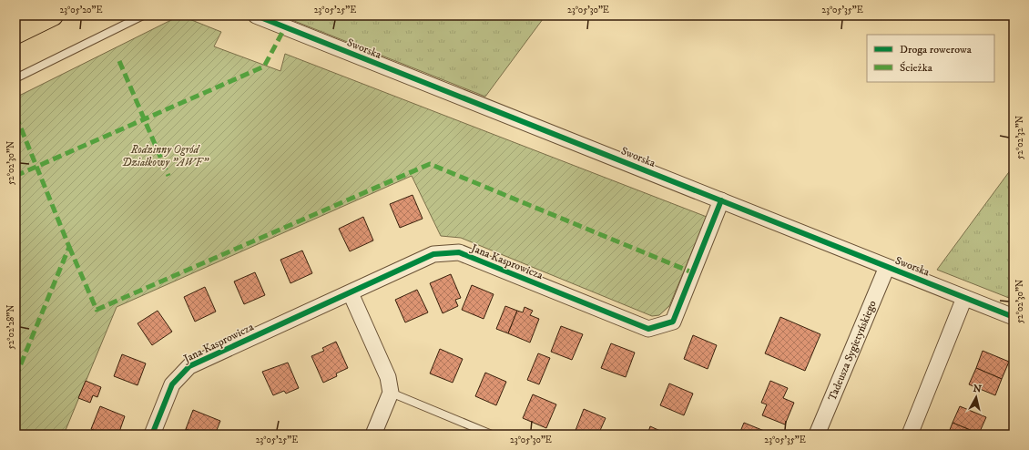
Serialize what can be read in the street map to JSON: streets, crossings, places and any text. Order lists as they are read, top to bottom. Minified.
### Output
{"streets":{"street":["Sworska","Jana Kasprowicza","Tadeusza Sygietyńskiego"]},"crossings":[["Sworska","Jana Kasprowicza"],["Sworska","Tadeusza Sygietyńskiego"]],"parks":["Rodzinny Ogród Działkowy \"AWF\""],"legend":["Droga rowerowa","Ścieżka"],"north":"top","coordinates":["23°05'20\"E","23°05'25\"E","23°05'30\"E","23°05'35\"E","52°02'32\"N","52°02'30\"N","52°02'28\"N"]}
